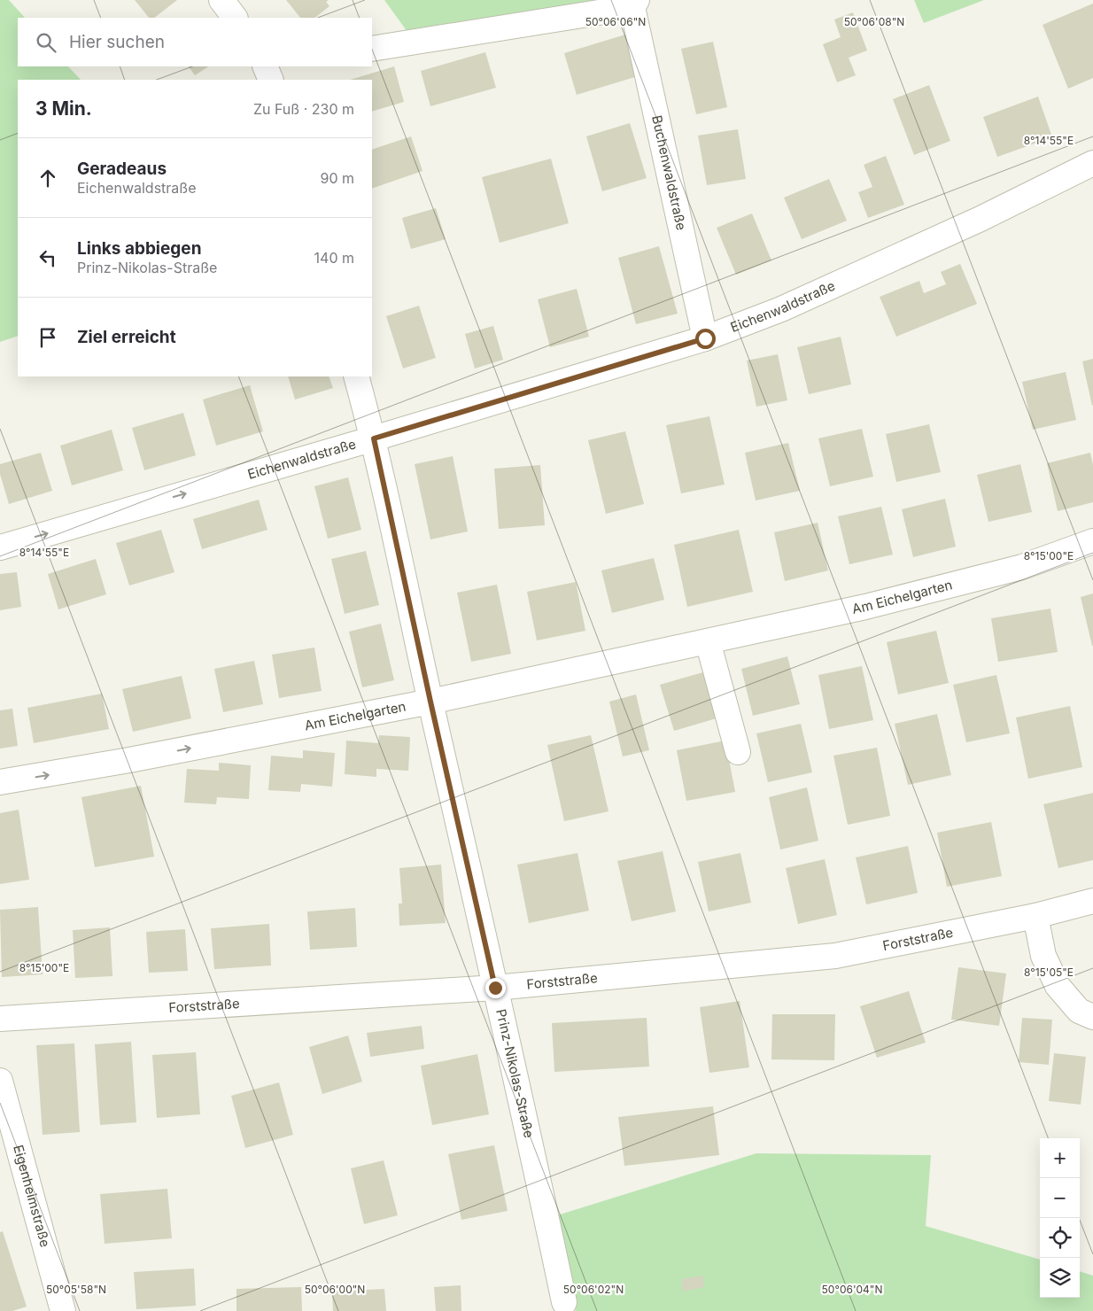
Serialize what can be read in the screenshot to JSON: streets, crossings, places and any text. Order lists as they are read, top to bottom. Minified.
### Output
{"streets":{"street":["Buchenwaldstraße","Eichenwaldstraße","Am Eichelgarten","Forststraße","Prinz-Nikolas-Straße","Eigenheimstraße"]},"crossings":[["Buchenwaldstraße","Eichenwaldstraße"],["Eichenwaldstraße","Prinz-Nikolas-Straße"],["Am Eichelgarten","Prinz-Nikolas-Straße"],["Forststraße","Prinz-Nikolas-Straße"]],"one_way":["Am Eichelgarten"],"page":{"search":"Hier suchen","heading":["3 Min.","Zu Fuß · 230 m"],"list":[["Geradeaus","Eichenwaldstraße","90 m"],["Links abbiegen","Prinz-Nikolas-Straße","140 m"],"Ziel erreicht"],"map_buttons":["+","−"]},"coordinates":["50°06'06\"N","50°06'08\"N","8°14'55\"E","8°15'00\"E","8°15'05\"E","50°05'58\"N","50°06'00\"N","50°06'02\"N","50°06'04\"N"]}
